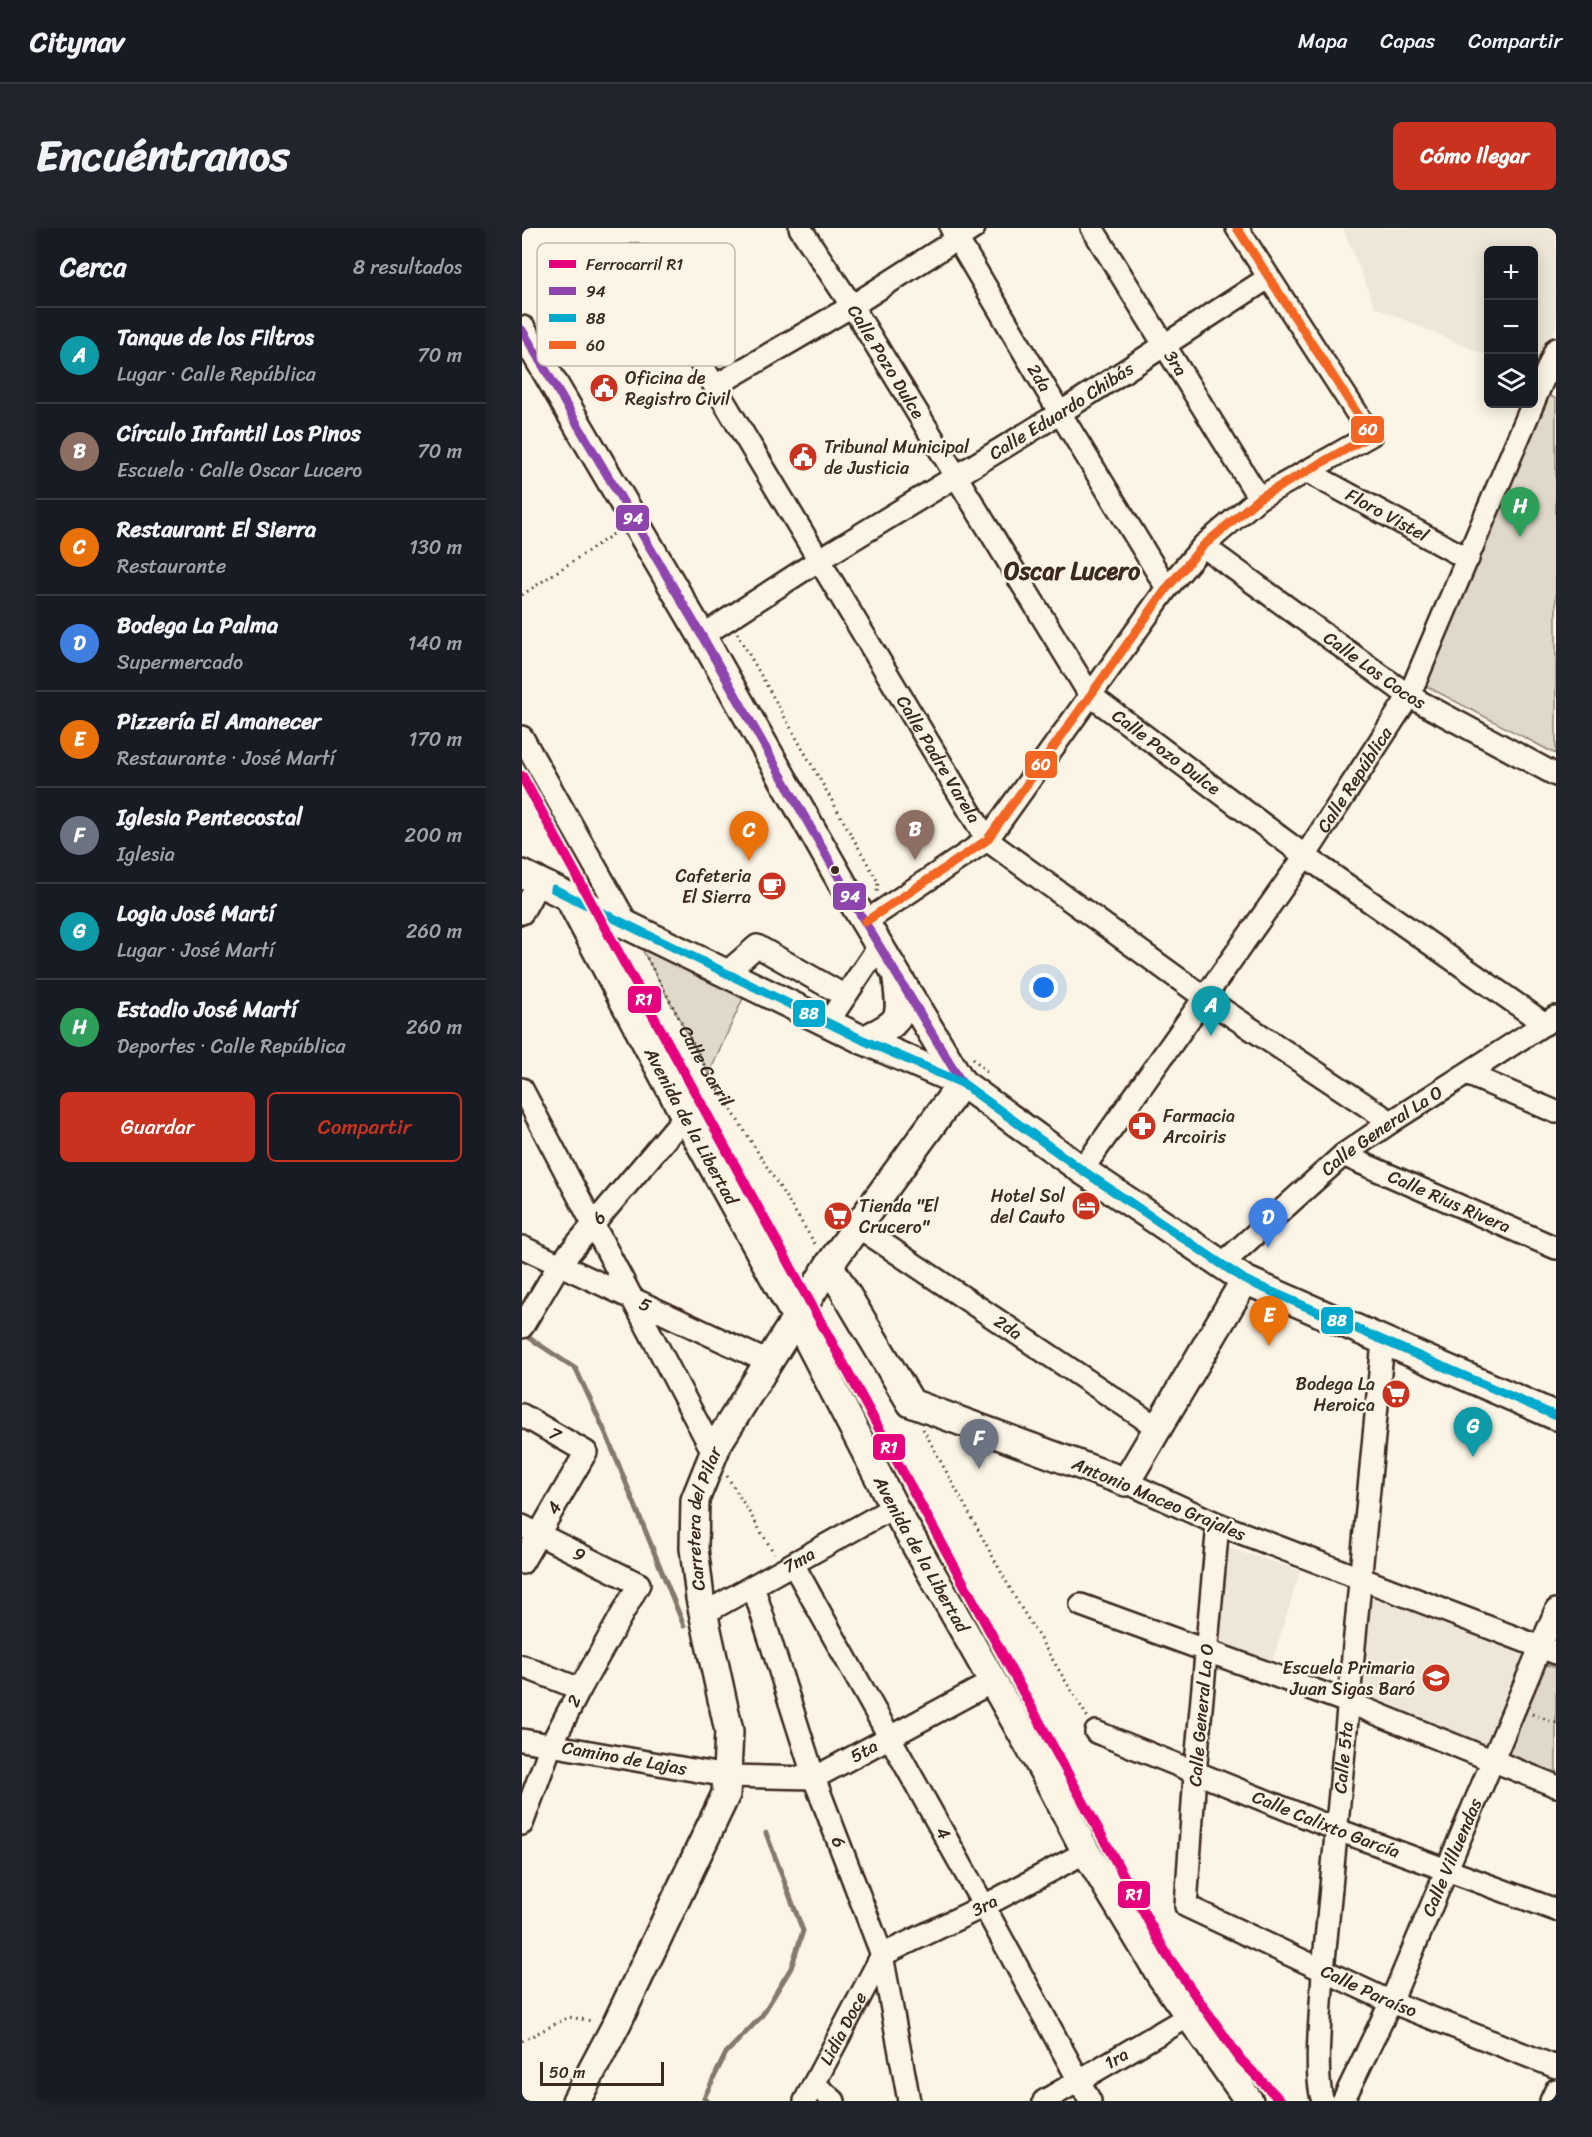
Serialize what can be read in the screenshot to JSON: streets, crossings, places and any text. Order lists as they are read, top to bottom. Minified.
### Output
{"streets":{"main road":["Avenida de la Libertad","Antonio Maceo Grajales","Carretera del Pilar"],"street":["Calle Pozo Dulce","3ra","2da","Calle Eduardo Chibás","Floro Vistel","Calle Los Cocos","Calle Padre Varela","Calle República","Calle General La O","Calle Rius Rivera","6","5","7","4","9","7ma","2","5ta","Camino de Lajas","Calle 5ta","Calle Calixto García","Calle Villuendas","Calle Paraíso","Lidia Doce","1ra"],"path":["Calle Carril"]},"crossings":[["Calle Pozo Dulce","Calle Eduardo Chibás"],["Calle Pozo Dulce","Calle República"],["Calle Pozo Dulce","Calle General La O"],["3ra","Calle Eduardo Chibás"],["3ra","Avenida de la Libertad"],["3ra","6"],["3ra","4"],["3ra","Lidia Doce"],["2da","Calle Eduardo Chibás"],["2da","Carretera del Pilar"],["Calle Eduardo Chibás","Calle Padre Varela"],["Floro Vistel","Calle República"],["Calle Los Cocos","Calle República"],["Calle Padre Varela","Calle República"],["Calle Padre Varela","Calle General La O"],["Calle Carril","Carretera del Pilar"],["Avenida de la Libertad","6"],["Avenida de la Libertad","Carretera del Pilar"],["Avenida de la Libertad","7ma"],["Avenida de la Libertad","5ta"],["Avenida de la Libertad","1ra"],["Calle General La O","Calle Rius Rivera"],["Calle General La O","Antonio Maceo Grajales"],["Calle General La O","Calle Calixto García"],["Calle General La O","Calle Paraíso"],["6","5"],["6","7ma"],["6","5ta"],["6","Lidia Doce"],["5","Carretera del Pilar"],["7","4"],["Antonio Maceo Grajales","Calle 5ta"],["Antonio Maceo Grajales","Calle Villuendas"],["4","9"],["4","7ma"],["4","5ta"],["4","1ra"],["Carretera del Pilar","7ma"],["Carretera del Pilar","5ta"],["Carretera del Pilar","Camino de Lajas"],["9","2"],["2","Camino de Lajas"],["5ta","Camino de Lajas"],["Calle 5ta","Calle Calixto García"],["Calle 5ta","Calle Paraíso"],["Calle Calixto García","Calle Villuendas"],["Calle Villuendas","Calle Paraíso"]],"districts":["Oscar Lucero"],"places":{"public building":["Oficina de Registro Civil","Tribunal Municipal de Justicia"],"cafe":["Cafeteria El Sierra"],"pharmacy":["Farmacia Arcoiris"],"hotel":["Hotel Sol del Cauto"],"supermarket":["Tienda \"El Crucero\"","Bodega La Heroica"],"school or university":["Escuela Primaria Juan Sigas Baró"]},"lines":["transit line 60","transit line 94","rail line R1","transit line 88"],"legend":["Ferrocarril R1","94","88","60"],"scale_bar":"50 m","page":{"header":"Citynav","nav":["Mapa","Capas","Compartir"],"title":"Encuéntranos","buttons":["Cómo llegar",["Guardar","Compartir"]],"heading":["Cerca","8 resultados"],"map_buttons":["+","−"],"list":[{"mark":"A","name":"Tanque de los Filtros","note":"Lugar · Calle República","value":"70 m"},{"mark":"B","name":"Círculo Infantil Los Pinos","note":"Escuela · Calle Oscar Lucero","value":"70 m"},{"mark":"C","name":"Restaurant El Sierra","note":"Restaurante","value":"130 m"},{"mark":"D","name":"Bodega La Palma","note":"Supermercado","value":"140 m"},{"mark":"E","name":"Pizzería El Amanecer","note":"Restaurante · José Martí","value":"170 m"},{"mark":"F","name":"Iglesia Pentecostal","note":"Iglesia","value":"200 m"},{"mark":"G","name":"Logia José Martí","note":"Lugar · José Martí","value":"260 m"},{"mark":"H","name":"Estadio José Martí","note":"Deportes · Calle República","value":"260 m"}],"pins":["H","B","C","A","D","E","G","F"],"scale":"50 m"}}
